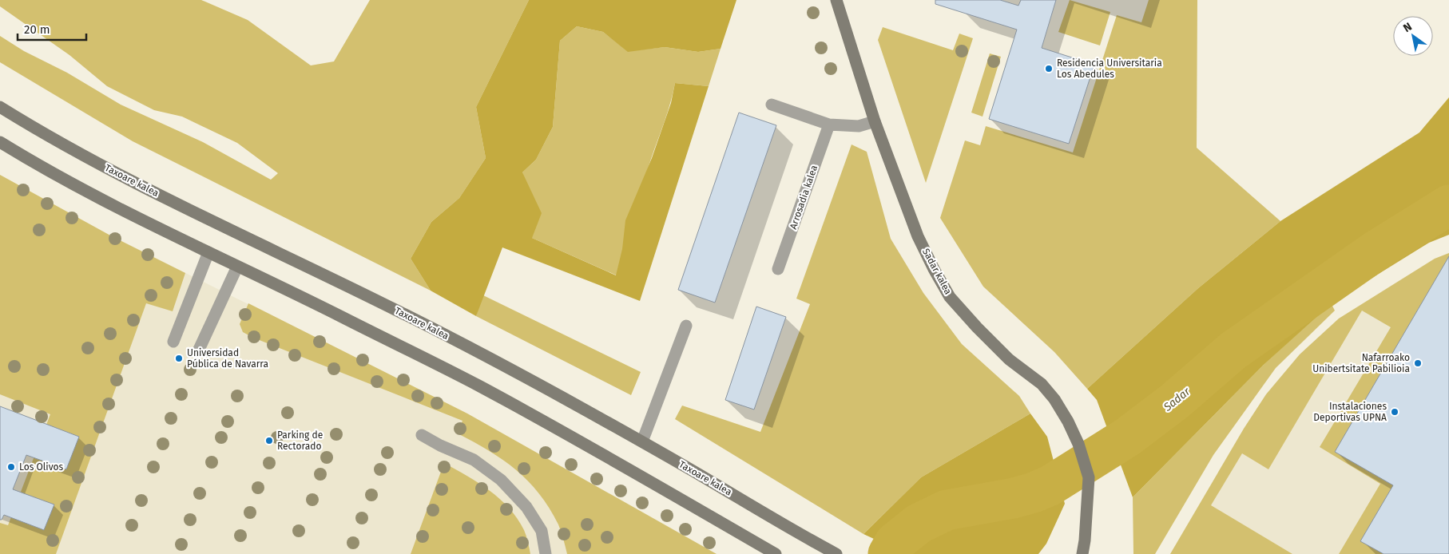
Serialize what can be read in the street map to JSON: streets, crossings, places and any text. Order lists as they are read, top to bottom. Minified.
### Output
{"streets":{"street":["Taxoare kalea","Arrosadia kalea","Sadar kalea"]},"water":["Sadar"],"places":["Residencia Universitaria Los Abedules","Universidad Pública de Navarra","Nafarroako Unibertsitate Pabilioia","Instalaciones Deportivas UPNA","Parking de Rectorado","Los Olivos"],"scale_bar":"20 m","north":"top left"}
